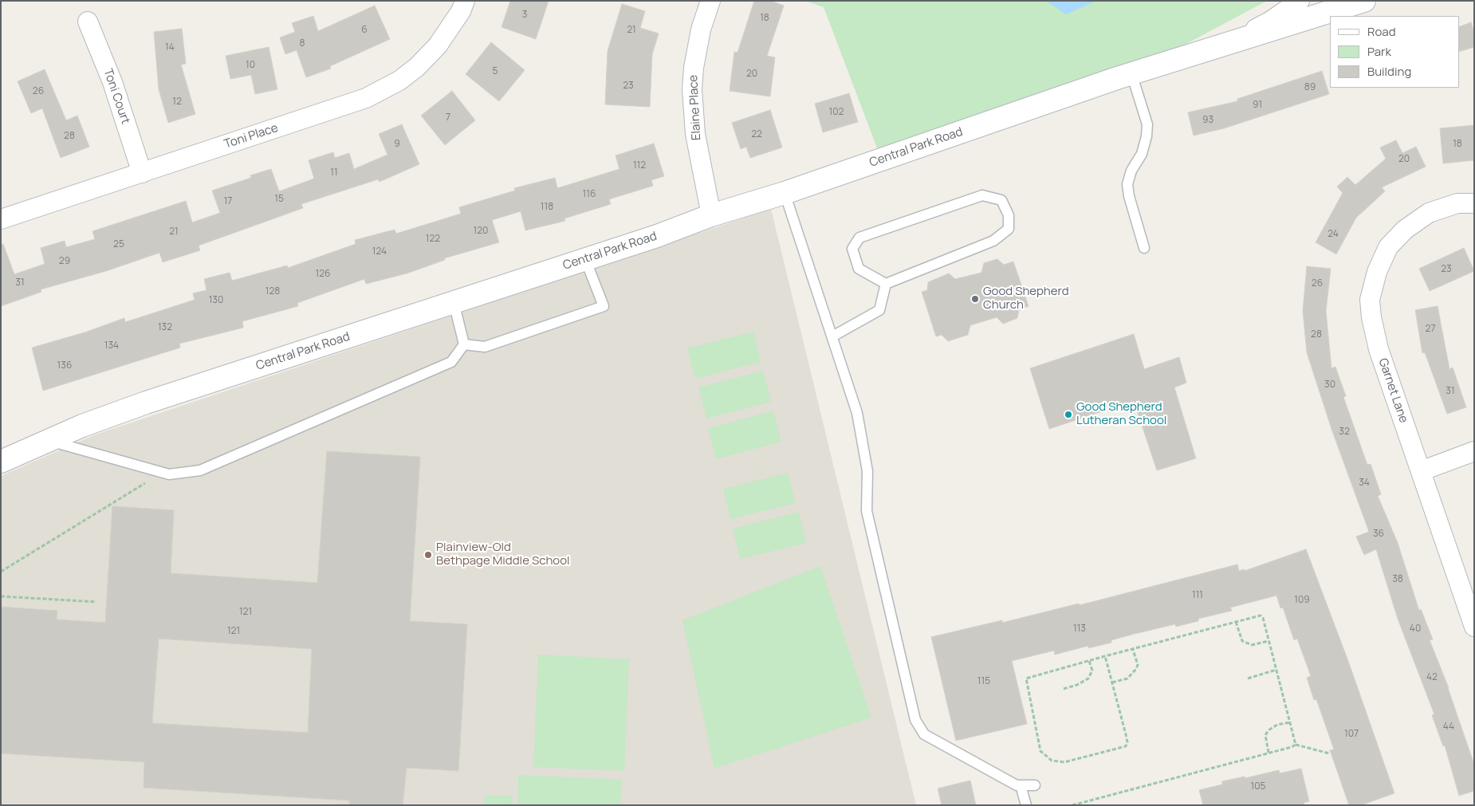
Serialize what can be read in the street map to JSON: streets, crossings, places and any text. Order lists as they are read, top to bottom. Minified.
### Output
{"streets":{"street":["Toni Court","Elaine Place","Toni Place","Central Park Road","Garnet Lane"]},"crossings":[["Toni Court","Toni Place"],["Elaine Place","Central Park Road"]],"places":["Good Shepherd Church","Good Shepherd Lutheran School","Plainview-Old Bethpage Middle School"],"house_numbers":["3","18","6","21","8","14","10","5","20","23","89","26","12","91","102","7","93","22","28","9","18","20","112","11","116","15","17","118","120","21","24","122","25","124","29","23","126","31","26","128","130","132","27","28","134","136","30","31","32","34","36","38","111","109","121","113","40","121","42","115","44","107","105"],"legend":["Road","Park","Building"]}
